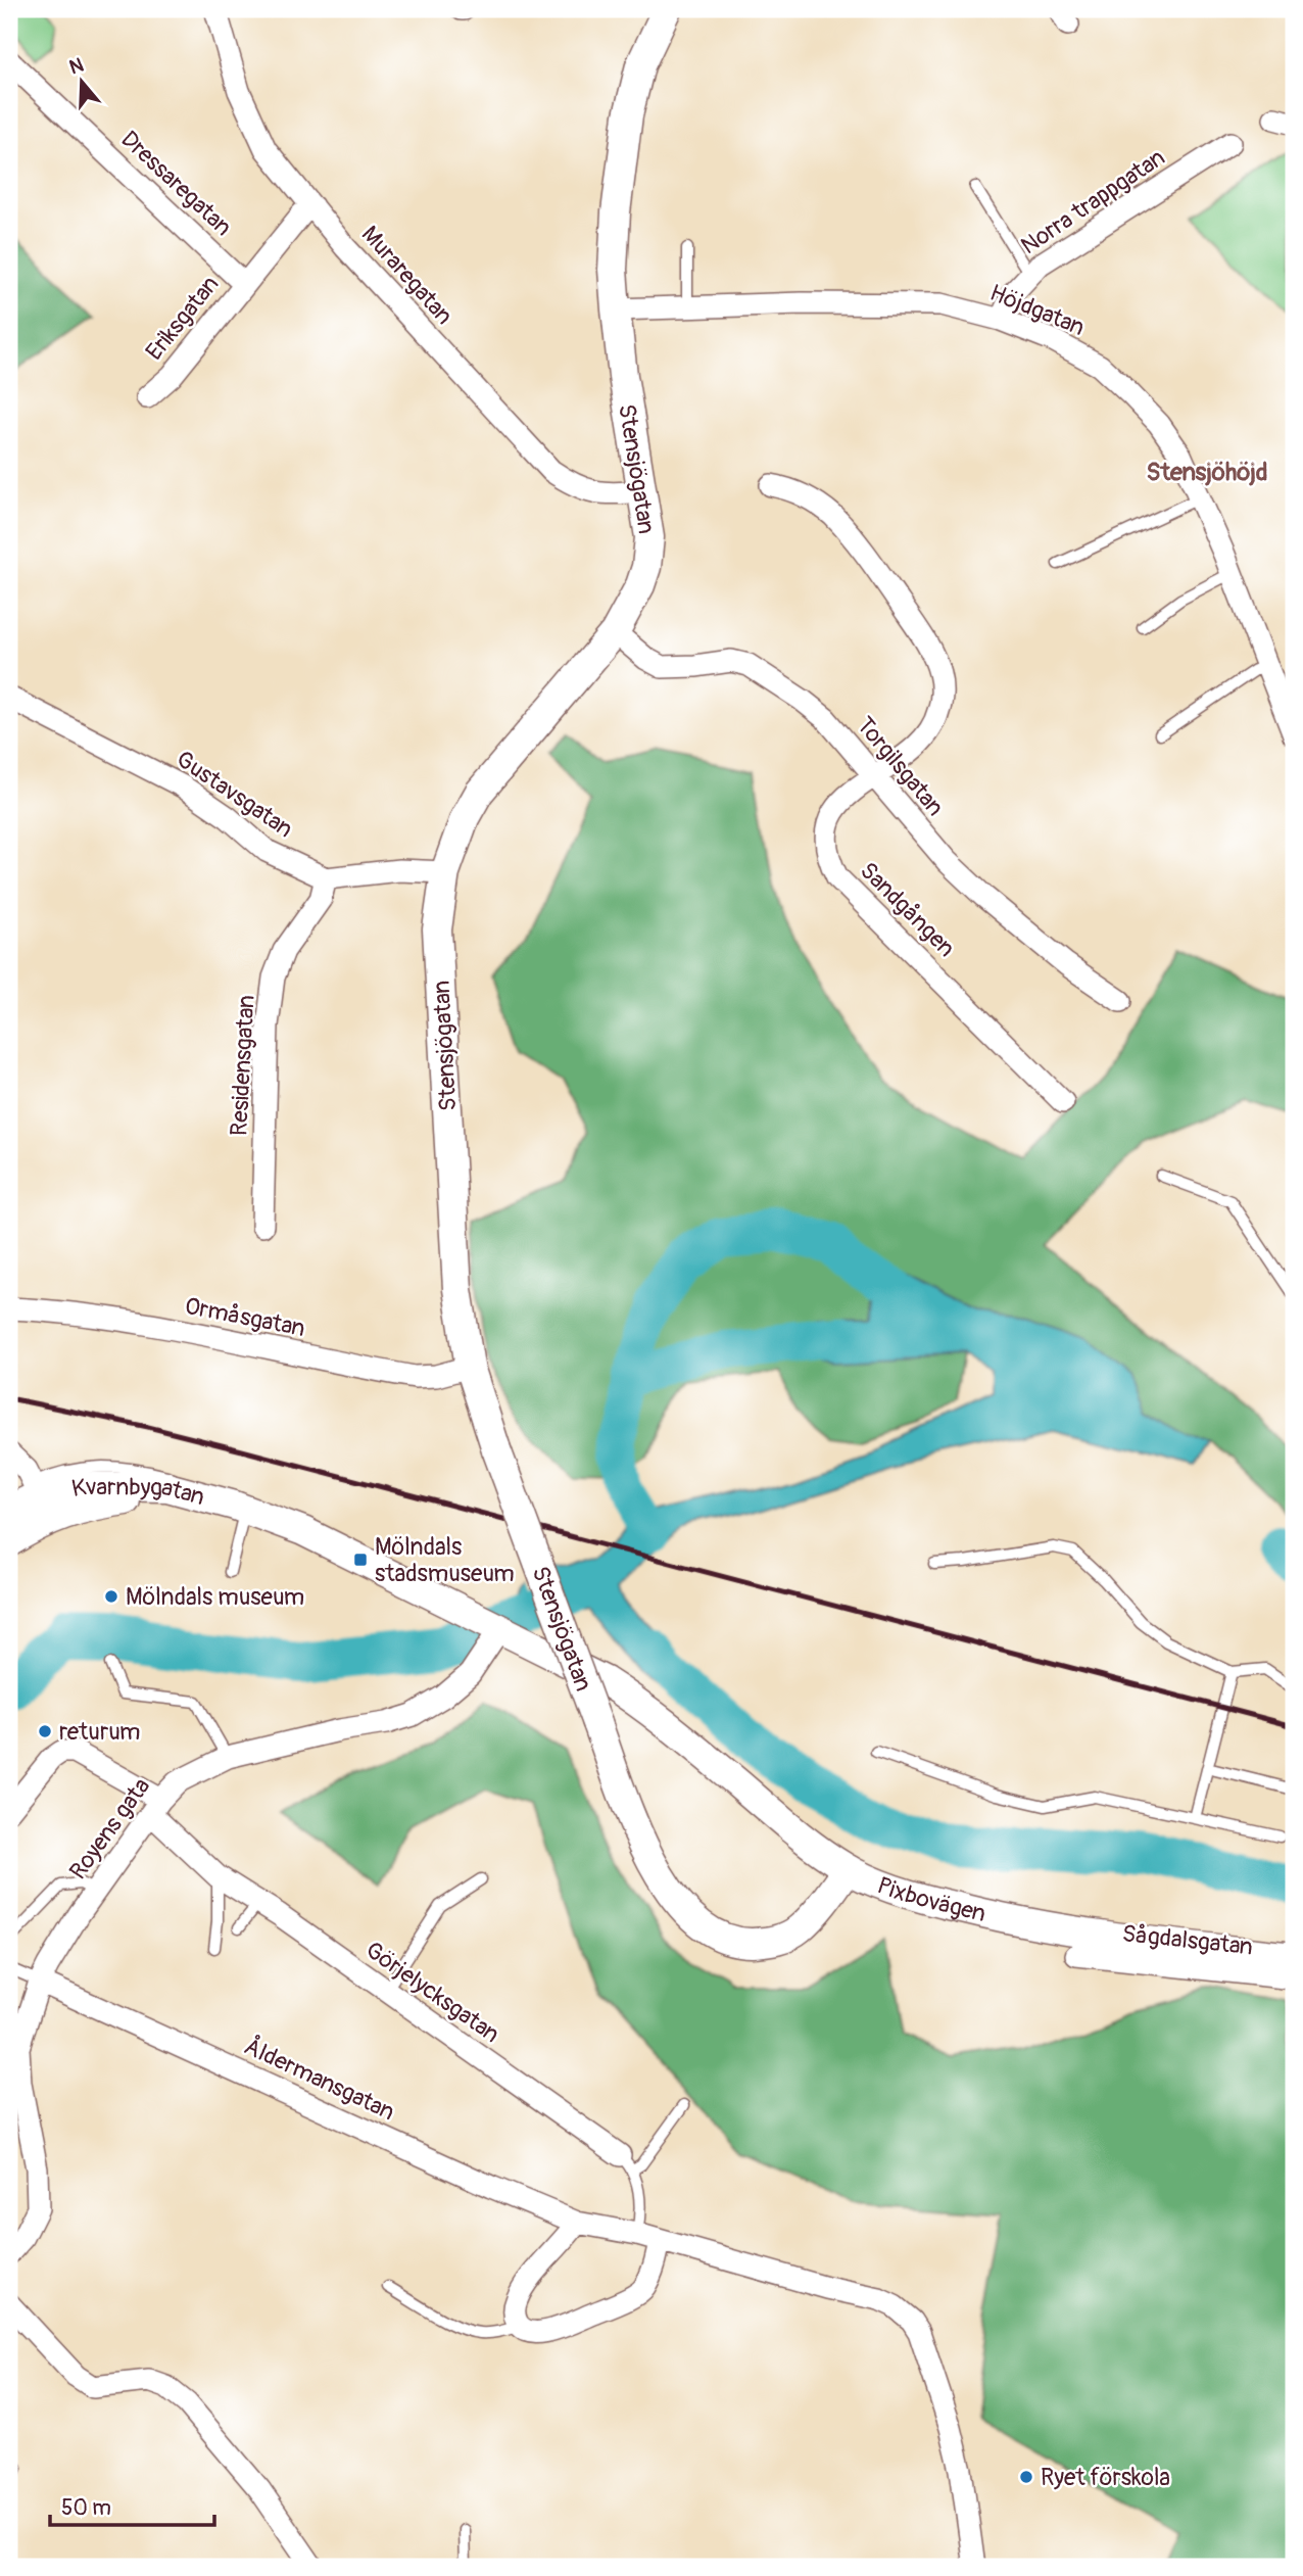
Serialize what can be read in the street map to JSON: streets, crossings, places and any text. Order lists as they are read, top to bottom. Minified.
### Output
{"streets":{"street":["Dressaregatan","Norra trappgatan","Muraregatan","Höjdgatan","Eriksgatan","Stensjögatan","Torgilsgatan","Gustavsgatan","Sandgången","Residensgatan","Ormåsgatan","Kvarnbygatan","Royens gata","Pixbovägen","Sågdalsgatan","Görjelycksgatan","Åldermansgatan"]},"crossings":[["Dressaregatan","Eriksgatan"],["Norra trappgatan","Höjdgatan"],["Muraregatan","Eriksgatan"],["Muraregatan","Stensjögatan"],["Höjdgatan","Stensjögatan"],["Stensjögatan","Torgilsgatan"],["Stensjögatan","Ormåsgatan"],["Stensjögatan","Pixbovägen"],["Torgilsgatan","Sandgången"],["Gustavsgatan","Residensgatan"],["Kvarnbygatan","Royens gata"],["Kvarnbygatan","Pixbovägen"],["Royens gata","Görjelycksgatan"],["Royens gata","Åldermansgatan"]],"districts":["Stensjöhöjd"],"places":{"transit":["Mölndals stadsmuseum"],"other":["Mölndals museum","returum","Ryet förskola"]},"scale_bar":"50 m","north":"top"}
